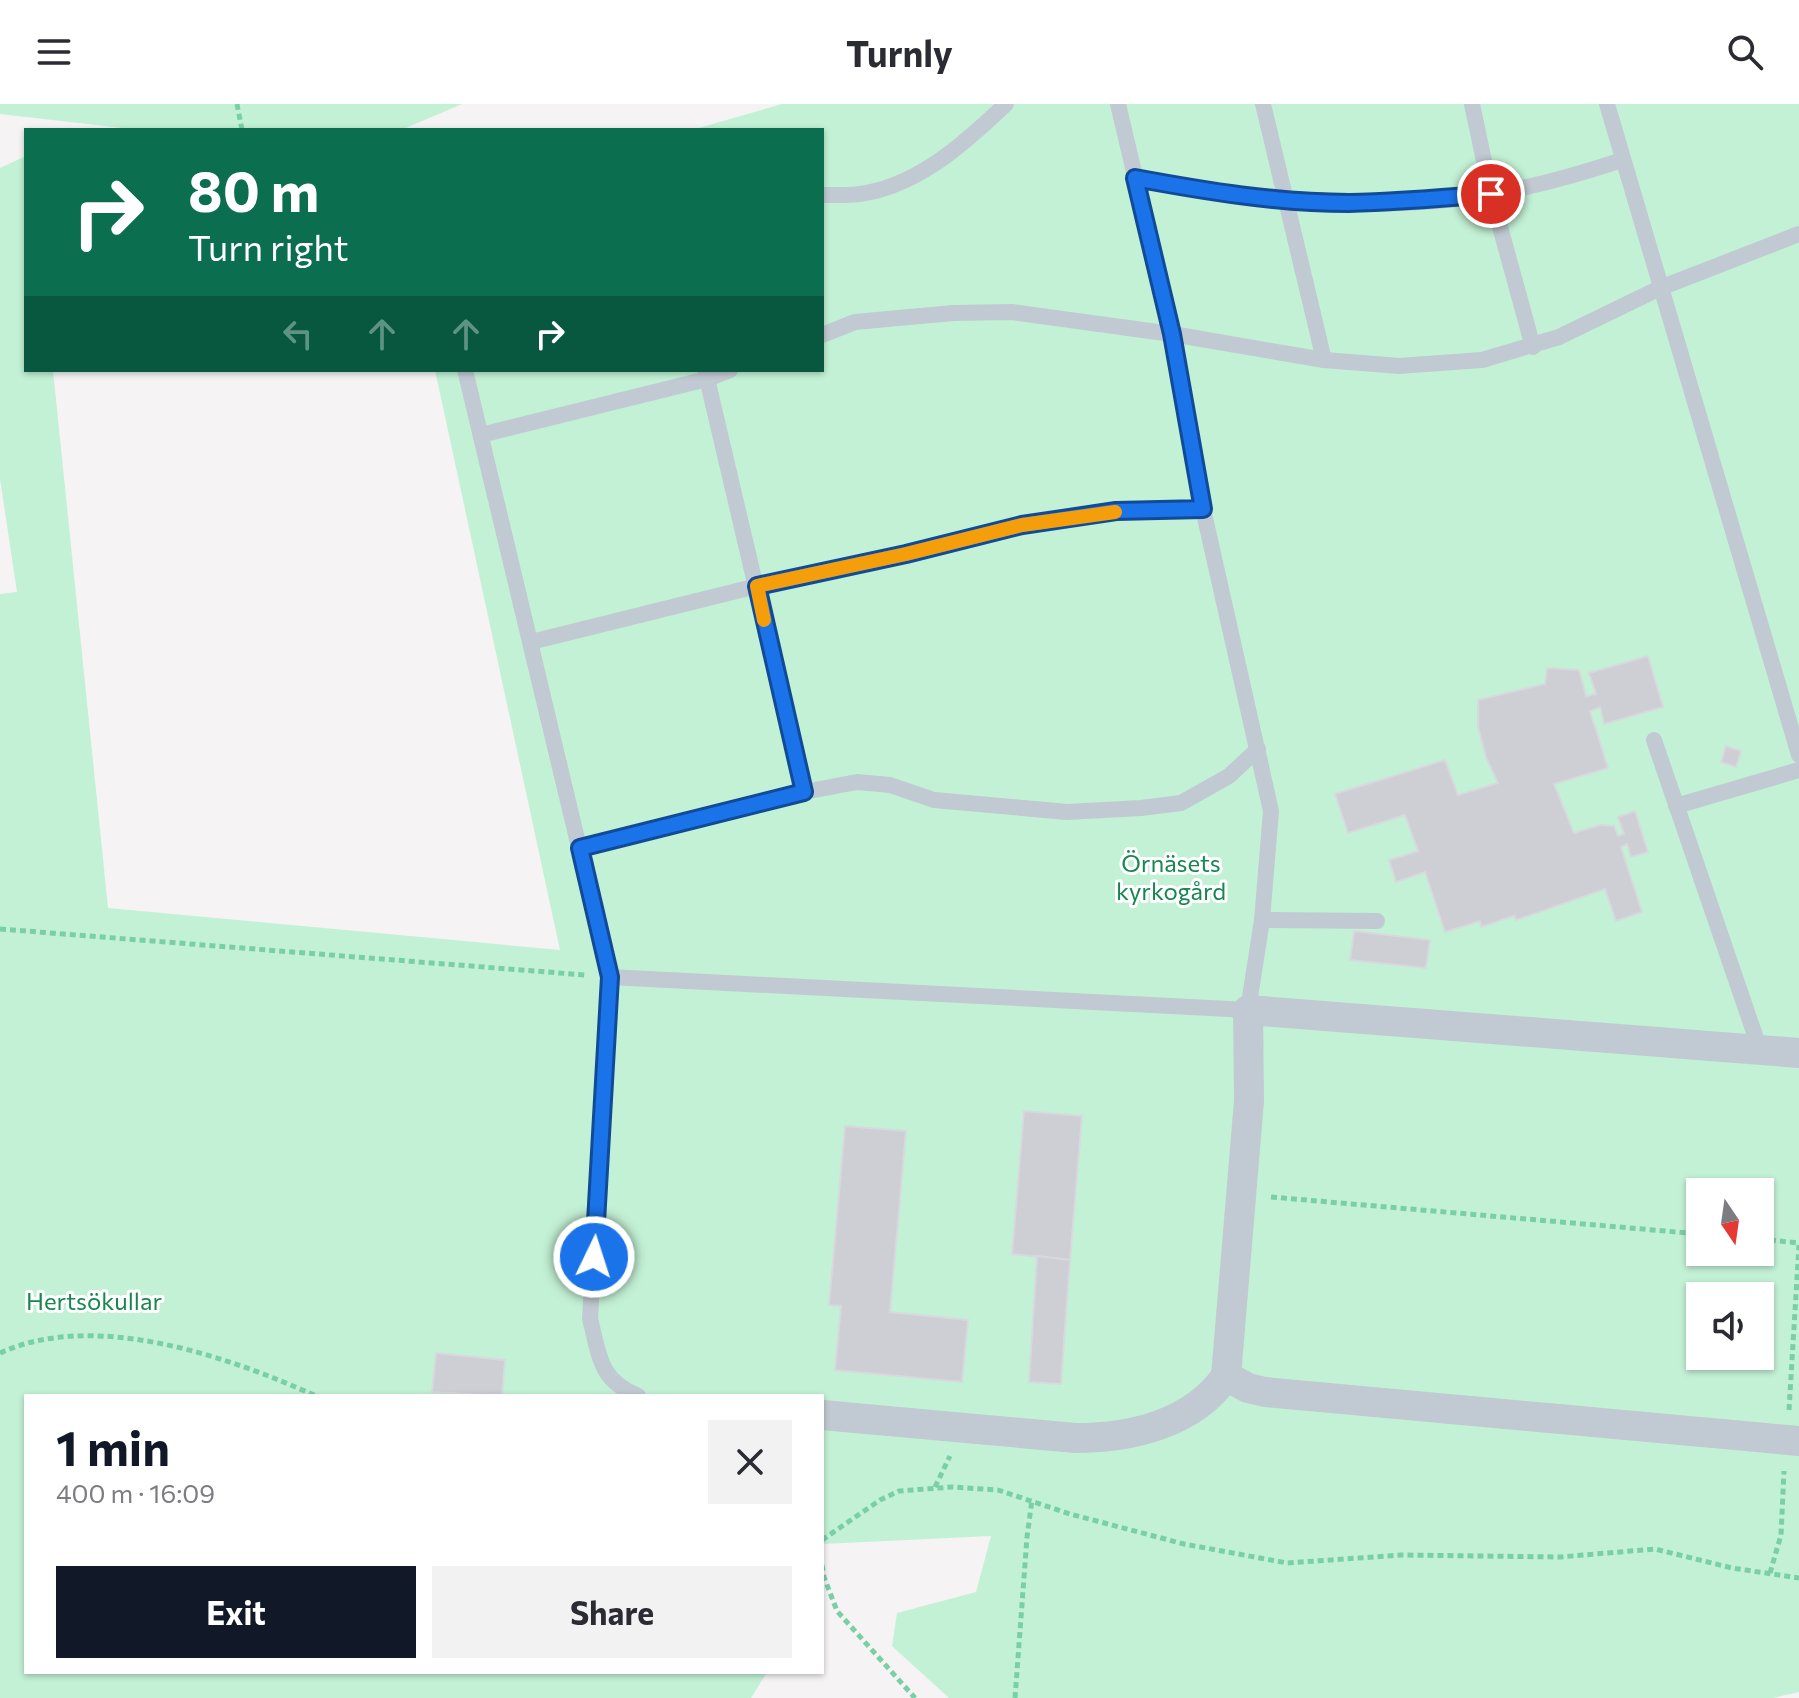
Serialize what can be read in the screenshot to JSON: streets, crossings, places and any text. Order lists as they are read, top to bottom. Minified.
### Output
{"parks":["Örnäsets kyrkogård","Hertsökullar"],"north":"bottom","page":{"header":"Turnly","turn":["80 m","Turn right"],"heading":["1 min","400 m · 16:09"],"buttons":["Exit","Share"]}}
